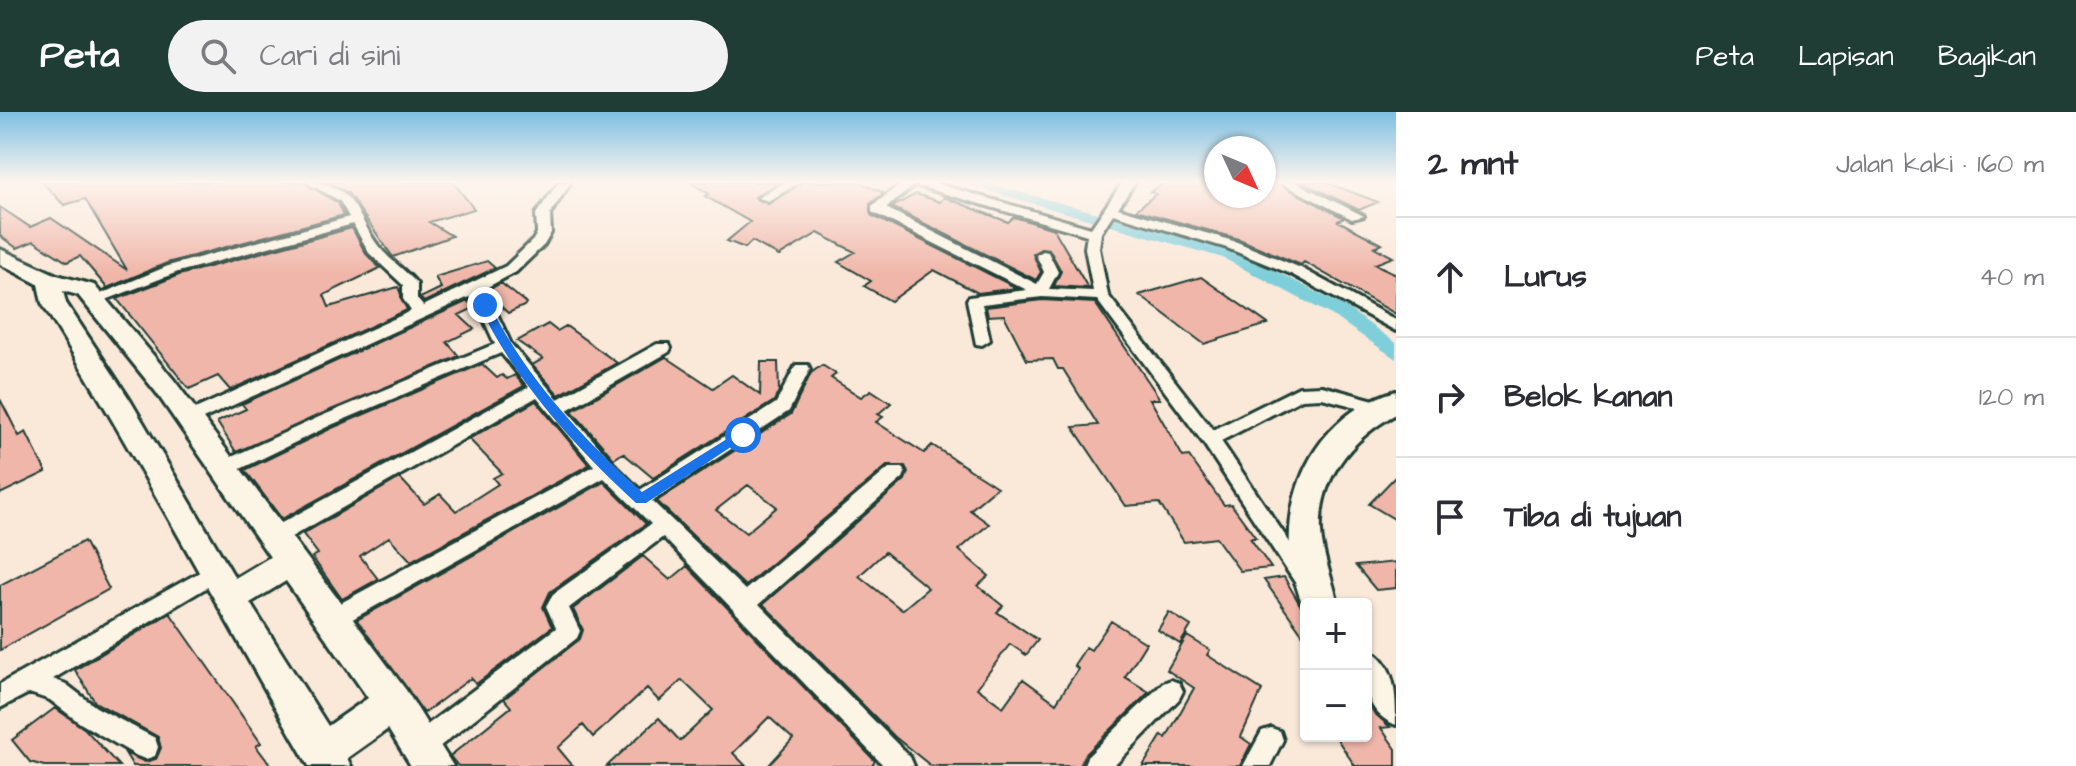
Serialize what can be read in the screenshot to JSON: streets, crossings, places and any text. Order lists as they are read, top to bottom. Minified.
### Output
{"north":"bottom right","page":{"header":"Peta","search":"Cari di sini","nav":["Peta","Lapisan","Bagikan"],"heading":["2 mnt","Jalan kaki · 160 m"],"list":[["Lurus","40 m"],["Belok kanan","120 m"],"Tiba di tujuan"],"map_buttons":["+","−"]}}
